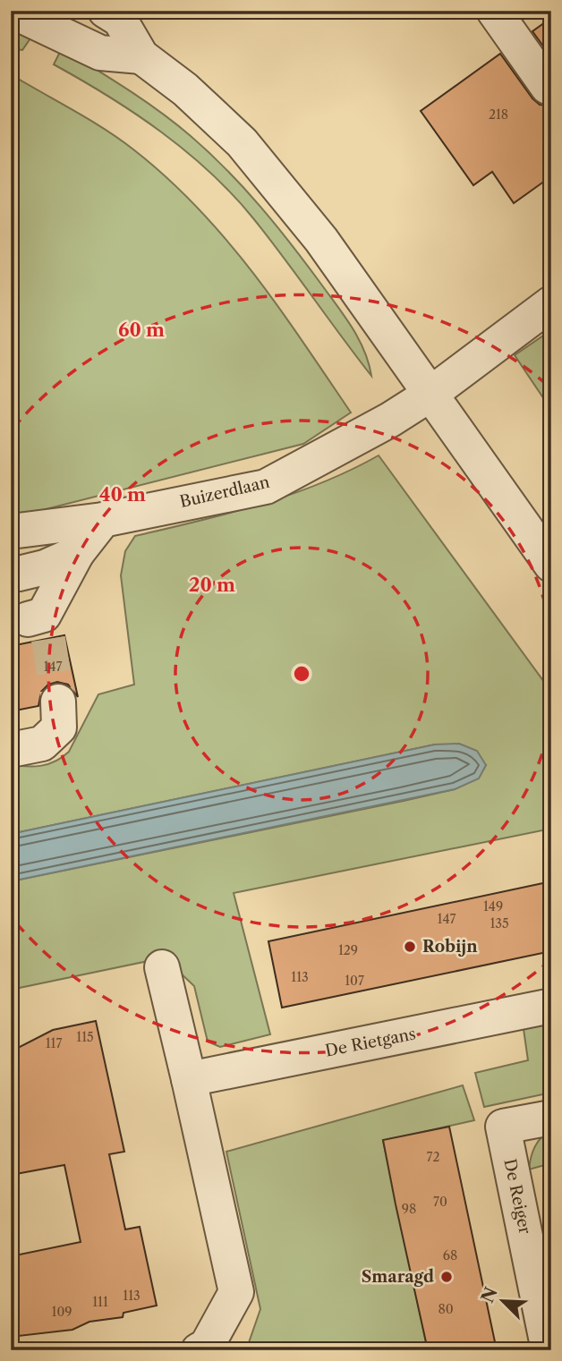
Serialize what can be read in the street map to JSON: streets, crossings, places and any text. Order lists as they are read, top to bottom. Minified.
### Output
{"streets":{"street":["Buizerdlaan","De Rietgans","De Reiger"]},"places":["Robijn","Smaragd"],"house_numbers":["218","147","149","147","135","129","113","107","115","117","72","70","98","68","113","111","80","109"],"north":"top left","rings":["60 m","40 m","20 m"]}
